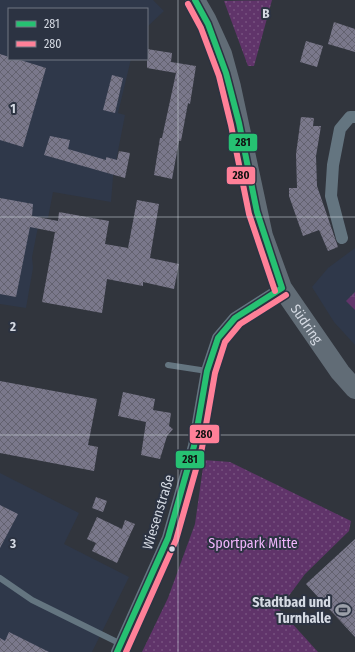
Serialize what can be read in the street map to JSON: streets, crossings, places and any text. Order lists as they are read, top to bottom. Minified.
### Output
{"streets":{"main road":["Südring"],"street":["Wiesenstraße"]},"crossings":[["Südring","Wiesenstraße"]],"parks":["Sportpark Mitte"],"places":{"sports":["Stadtbad und Turnhalle"]},"lines":["transit line 281","transit line 280"],"legend":["281","280"],"grid":{"columns":["B"],"rows":["1","2","3"]}}
